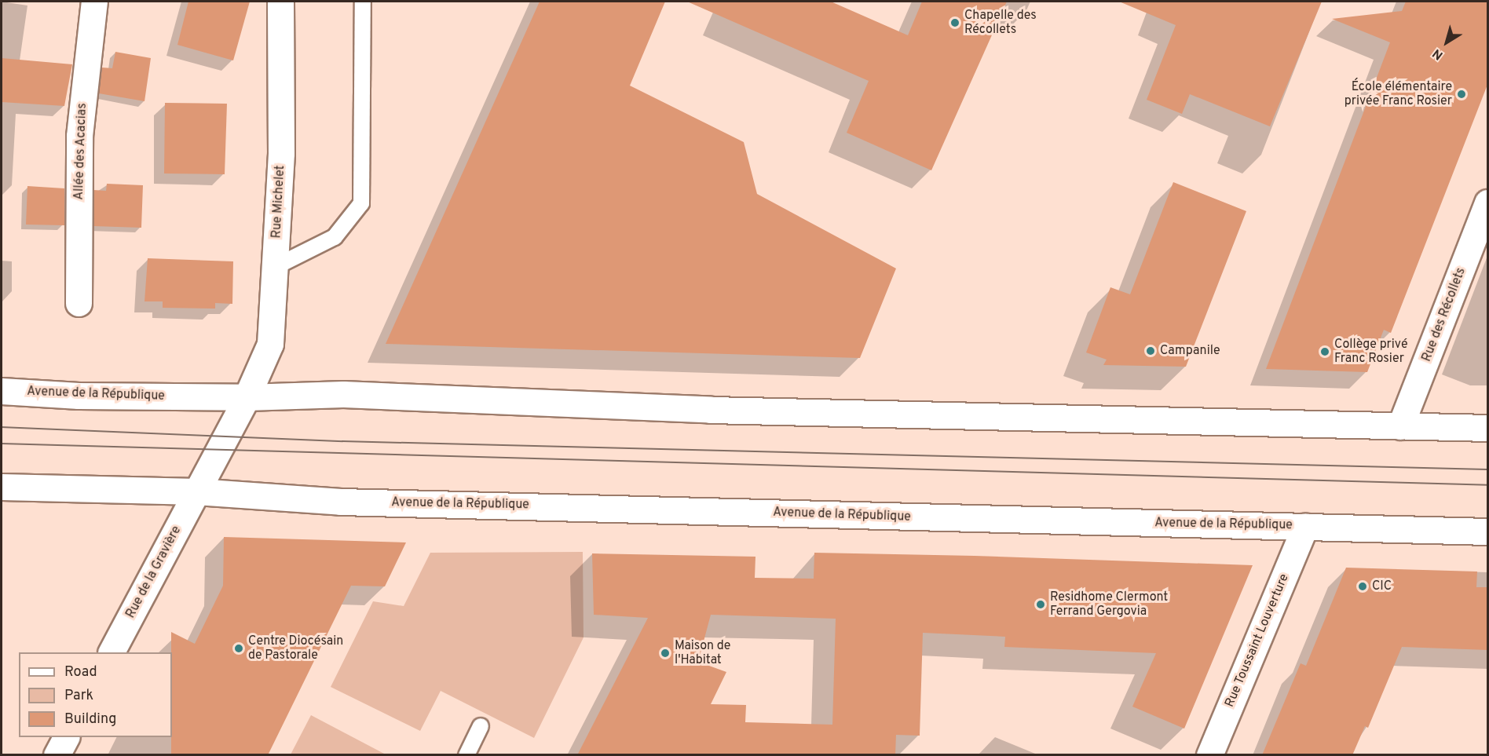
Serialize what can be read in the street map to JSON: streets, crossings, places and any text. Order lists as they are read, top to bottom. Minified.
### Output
{"streets":{"main road":["Allée des Acacias","Rue Michelet","Rue des Récollets","Avenue de la République","Rue de la Gravière","Rue Toussaint Louverture"]},"crossings":[["Rue Michelet","Avenue de la République"],["Rue des Récollets","Avenue de la République"],["Avenue de la République","Rue de la Gravière"],["Avenue de la République","Rue Toussaint Louverture"]],"places":["Chapelle des Récollets","École élémentaire privée Franc Rosier","Campanile","Collège privé Franc Rosier","CIC","Residhome Clermont Ferrand Gergovia","Centre Diocésain de Pastorale","Maison de l'Habitat"],"legend":["Road","Park","Building"],"north":"bottom left"}
